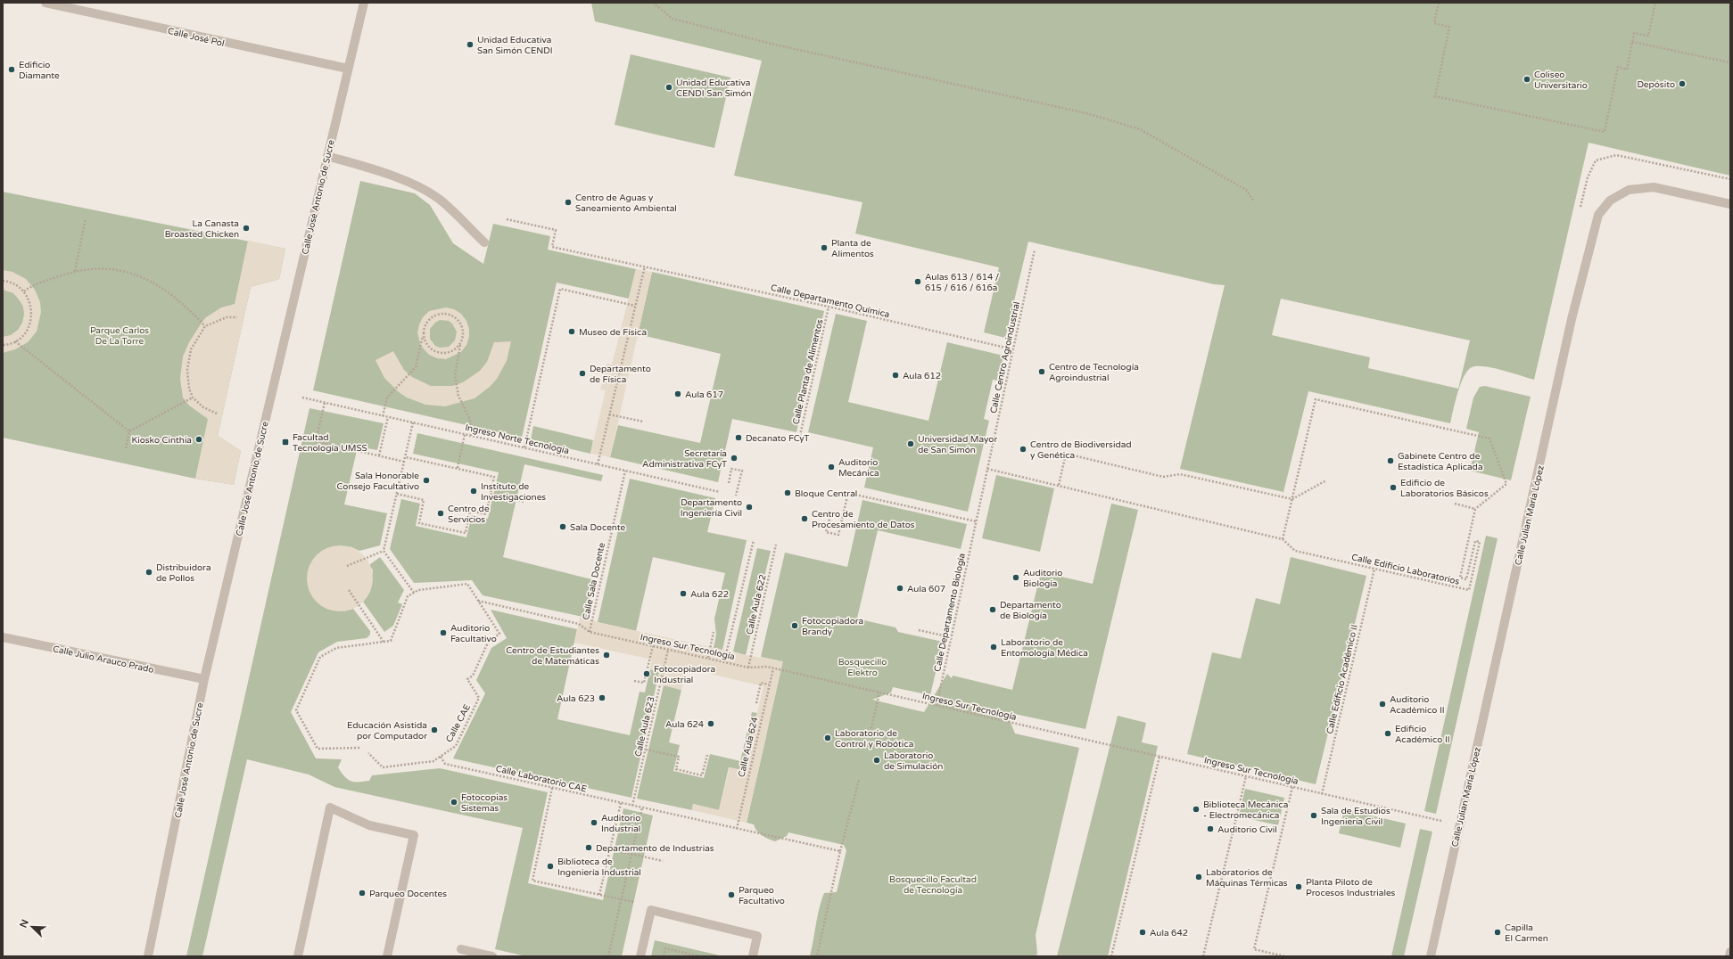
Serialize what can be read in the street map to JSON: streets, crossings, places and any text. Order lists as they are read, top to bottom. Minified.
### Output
{"streets":{"street":["Calle José Pol","Calle José Antonio de Sucre","Calle Julian María López","Calle Julio Arauco Prado"],"path":["Calle Departamento Química","Calle Centro Agroindustrial","Calle Planta de Alimentos","Ingreso Norte Tecnología","Calle Edificio Laboratorios","Calle Sala Docente","Calle Aula 622","Calle Departamento Biología","Ingreso Sur Tecnología","Calle Edificio Académico II","Calle CAE","Calle Aula 623","Calle Aula 624","Calle Laboratorio CAE"]},"crossings":[["Calle José Pol","Calle José Antonio de Sucre"],["Calle José Antonio de Sucre","Calle Julio Arauco Prado"],["Calle Departamento Química","Calle Centro Agroindustrial"],["Calle Departamento Química","Calle Planta de Alimentos"],["Calle Centro Agroindustrial","Calle Departamento Biología"],["Ingreso Norte Tecnología","Calle Sala Docente"],["Calle Julian María López","Ingreso Sur Tecnología"],["Calle Edificio Laboratorios","Calle Edificio Académico II"],["Calle Sala Docente","Ingreso Sur Tecnología"],["Calle Aula 622","Ingreso Sur Tecnología"],["Calle Departamento Biología","Ingreso Sur Tecnología"],["Ingreso Sur Tecnología","Calle Edificio Académico II"],["Ingreso Sur Tecnología","Calle CAE"],["Ingreso Sur Tecnología","Calle Aula 623"],["Ingreso Sur Tecnología","Calle Aula 624"],["Calle CAE","Calle Laboratorio CAE"],["Calle Aula 623","Calle Laboratorio CAE"],["Calle Aula 624","Calle Laboratorio CAE"]],"parks":["Parque Carlos De La Torre","Bosquecillo Elektro","Bosquecillo Facultad de Tecnología"],"places":{"other":["Unidad Educativa San Simón CENDI","Edificio Diamante","Coliseo Universitario","Depósito","Unidad Educativa CENDI San Simón","Centro de Aguas y Saneamiento Ambiental","La Canasta Broasted Chicken","Planta de Alimentos","Aulas 613 / 614 / 615 / 616 / 616a","Museo de Física","Centro de Tecnología Agroindustrial","Departamento de Física","Aula 612","Aula 617","Decanato FCyT","Kiosko Cinthia","Universidad Mayor de San Simón","Centro de Biodiversidad y Genética","Secretaría Administrativa FCyT","Gabinete Centro de Estadística Aplicada","Auditorio Mecánica","Sala Honorable Consejo Facultativo","Edificio de Laboratorios Básicos","Instituto de Investigaciones","Bloque Central","Departamento Ingeniería Civil","Centro de Servicios","Centro de Procesamiento de Datos","Sala Docente","Distribuidora de Pollos","Auditorio Biología","Aula 607","Aula 622","Departamento de Biología","Fotocopiadora Brandy","Auditorio Facultativo","Laboratorio de Entomología Médica","Centro de Estudiantes de Matemáticas","Fotocopiadora Industrial","Aula 623","Auditorio Académico II","Aula 624","Educación Asistida por Computador","Edificio Académico II","Laboratorio de Control y Robótica","Laboratorio de Simulación","Fotocopias Sistemas","Biblioteca Mecánica - Electromecánica","Sala de Estudios Ingeniería Civil","Auditorio Industrial","Auditorio Civil","Departamento de Industrias","Biblioteca de Ingeniería Industrial","Laboratorios de Máquinas Térmicas","Planta Piloto de Procesos Industriales","Parqueo Docentes","Parqueo Facultativo","Aula 642","Capilla El Carmen"],"transit":["Facultad Tecnología UMSS"]},"north":"top left"}
